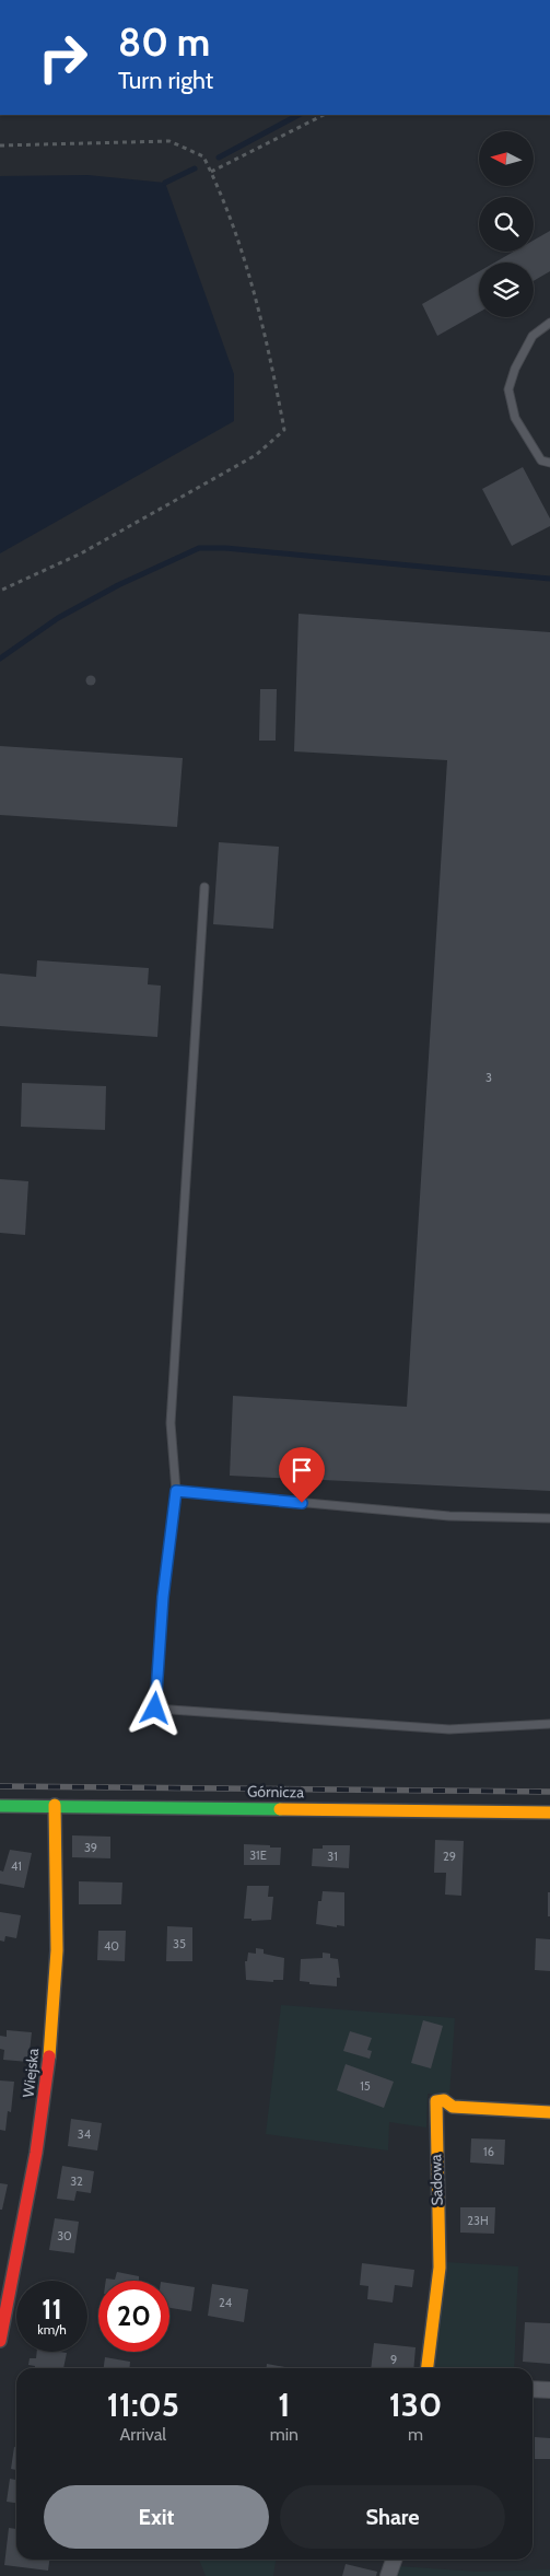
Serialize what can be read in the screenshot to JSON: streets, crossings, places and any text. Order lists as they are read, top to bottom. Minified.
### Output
{"streets":{"street":["Górnicza","Wiejska","Sadowa"]},"crossings":[["Górnicza","Wiejska"]],"house_numbers":["3","39","31E","31","29","41","35","40","15","34","16","32","23H","30","24","9"],"north":"left","page":{"turn":["80 m","Turn right"],"speed":"11 km/h","limit":"20","eta":["11:05","Arrival","1","min","130","m"],"buttons":["Exit","Share"]}}
